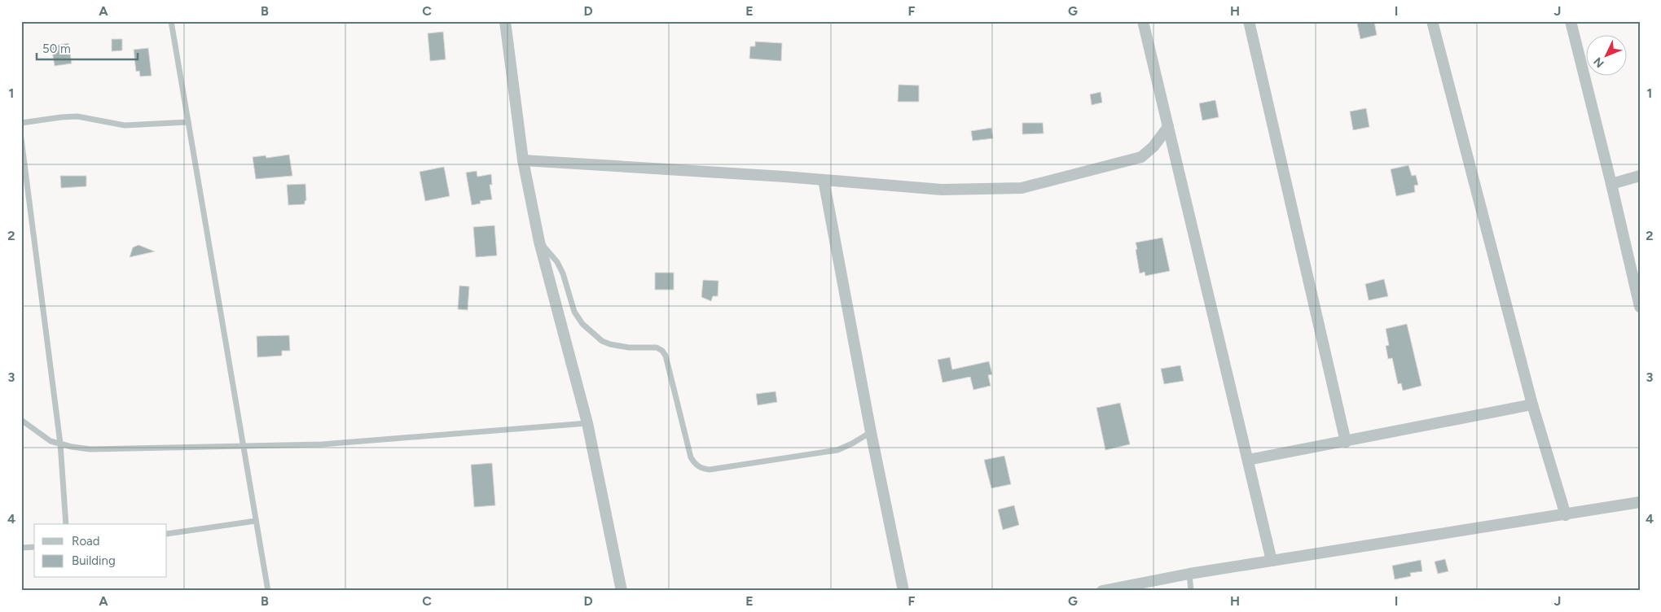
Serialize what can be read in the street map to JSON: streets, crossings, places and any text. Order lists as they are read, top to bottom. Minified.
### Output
{"legend":["Road","Building"],"scale_bar":"50 m","north":"bottom left","grid":{"columns":["A","B","C","D","E","F","G","H","I","J"],"rows":["1","2","3","4"]}}
